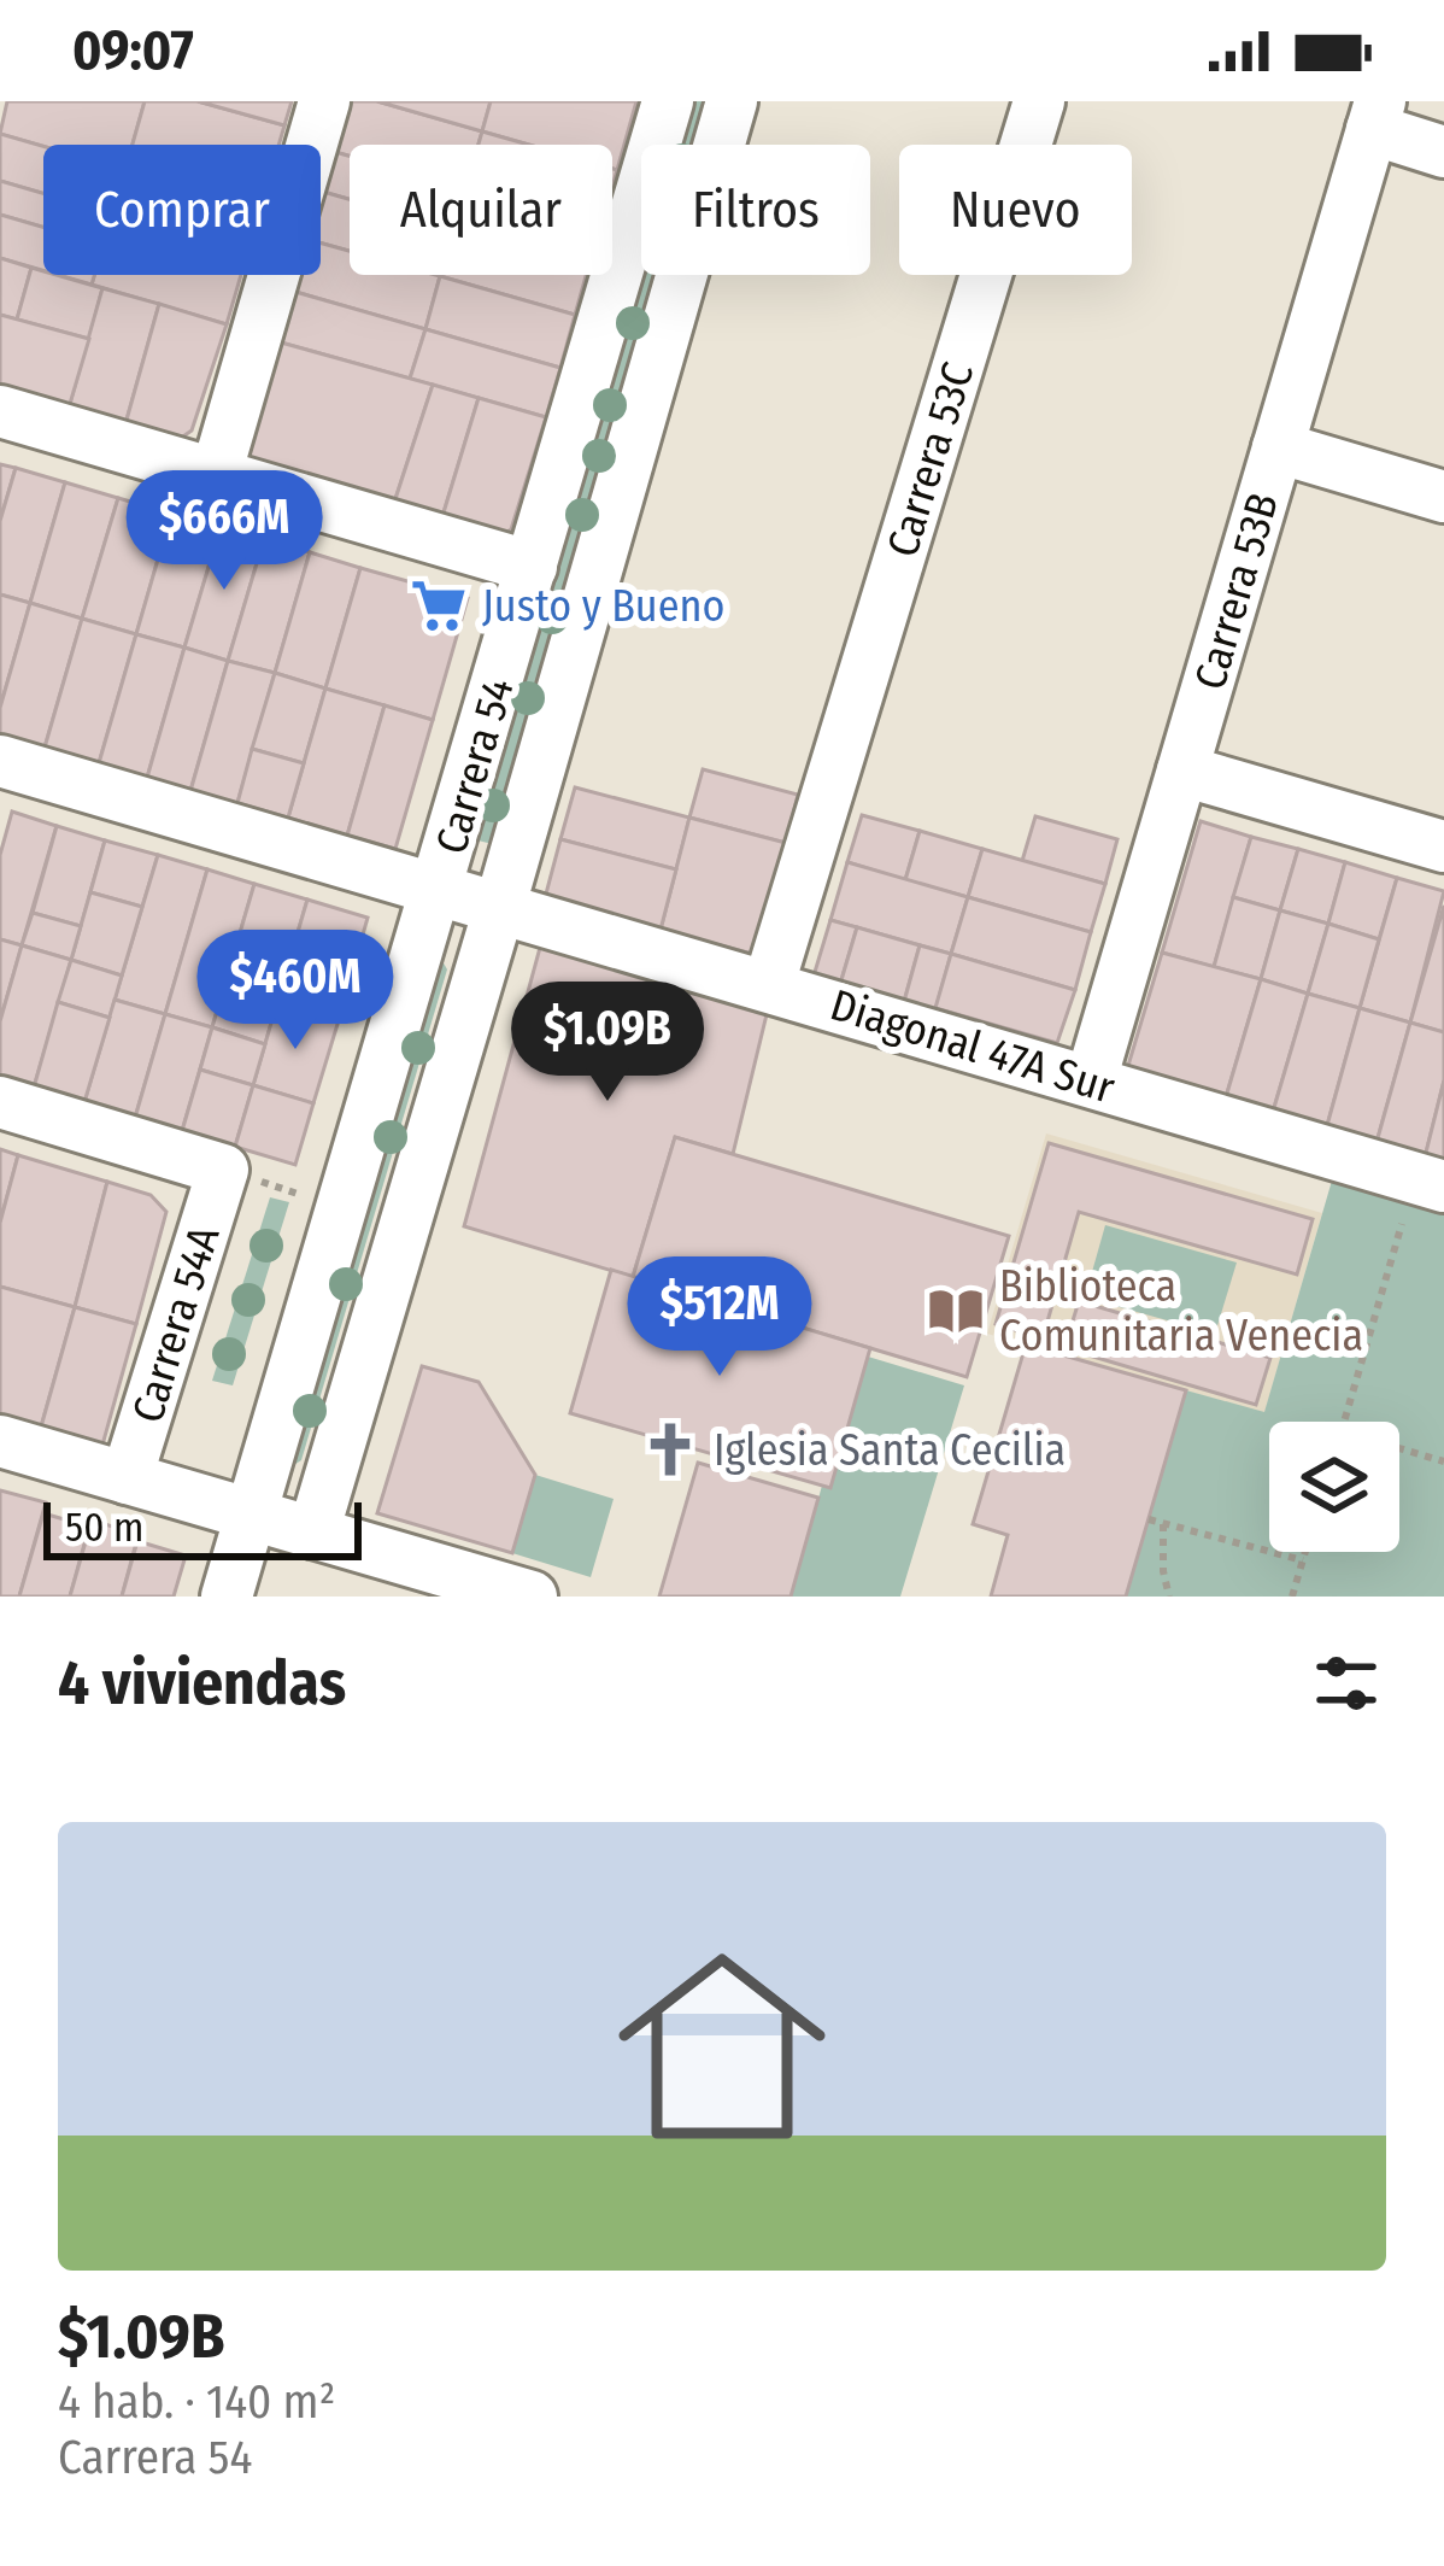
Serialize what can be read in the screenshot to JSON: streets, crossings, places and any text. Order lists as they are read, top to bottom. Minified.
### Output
{"streets":{"street":["Carrera 53C","Carrera 53B","Carrera 54","Diagonal 47A Sur","Carrera 54A"]},"crossings":[["Carrera 53C","Diagonal 47A Sur"],["Carrera 53B","Diagonal 47A Sur"],["Carrera 54","Diagonal 47A Sur"]],"places":{"supermarket":["Justo y Bueno"],"library":["Biblioteca Comunitaria Venecia"],"church":["Iglesia Santa Cecilia"]},"scale_bar":"50 m","page":{"status":"09:07","chip":["Comprar","Alquilar","Filtros","Nuevo"],"price":["$666M","$460M","$1.09B","$512M"],"scale":"50 m","heading":"4 viviendas","list":[{"name":"$1.09B","note":"4 hab. · 140 m² · Carrera 54"}]}}
